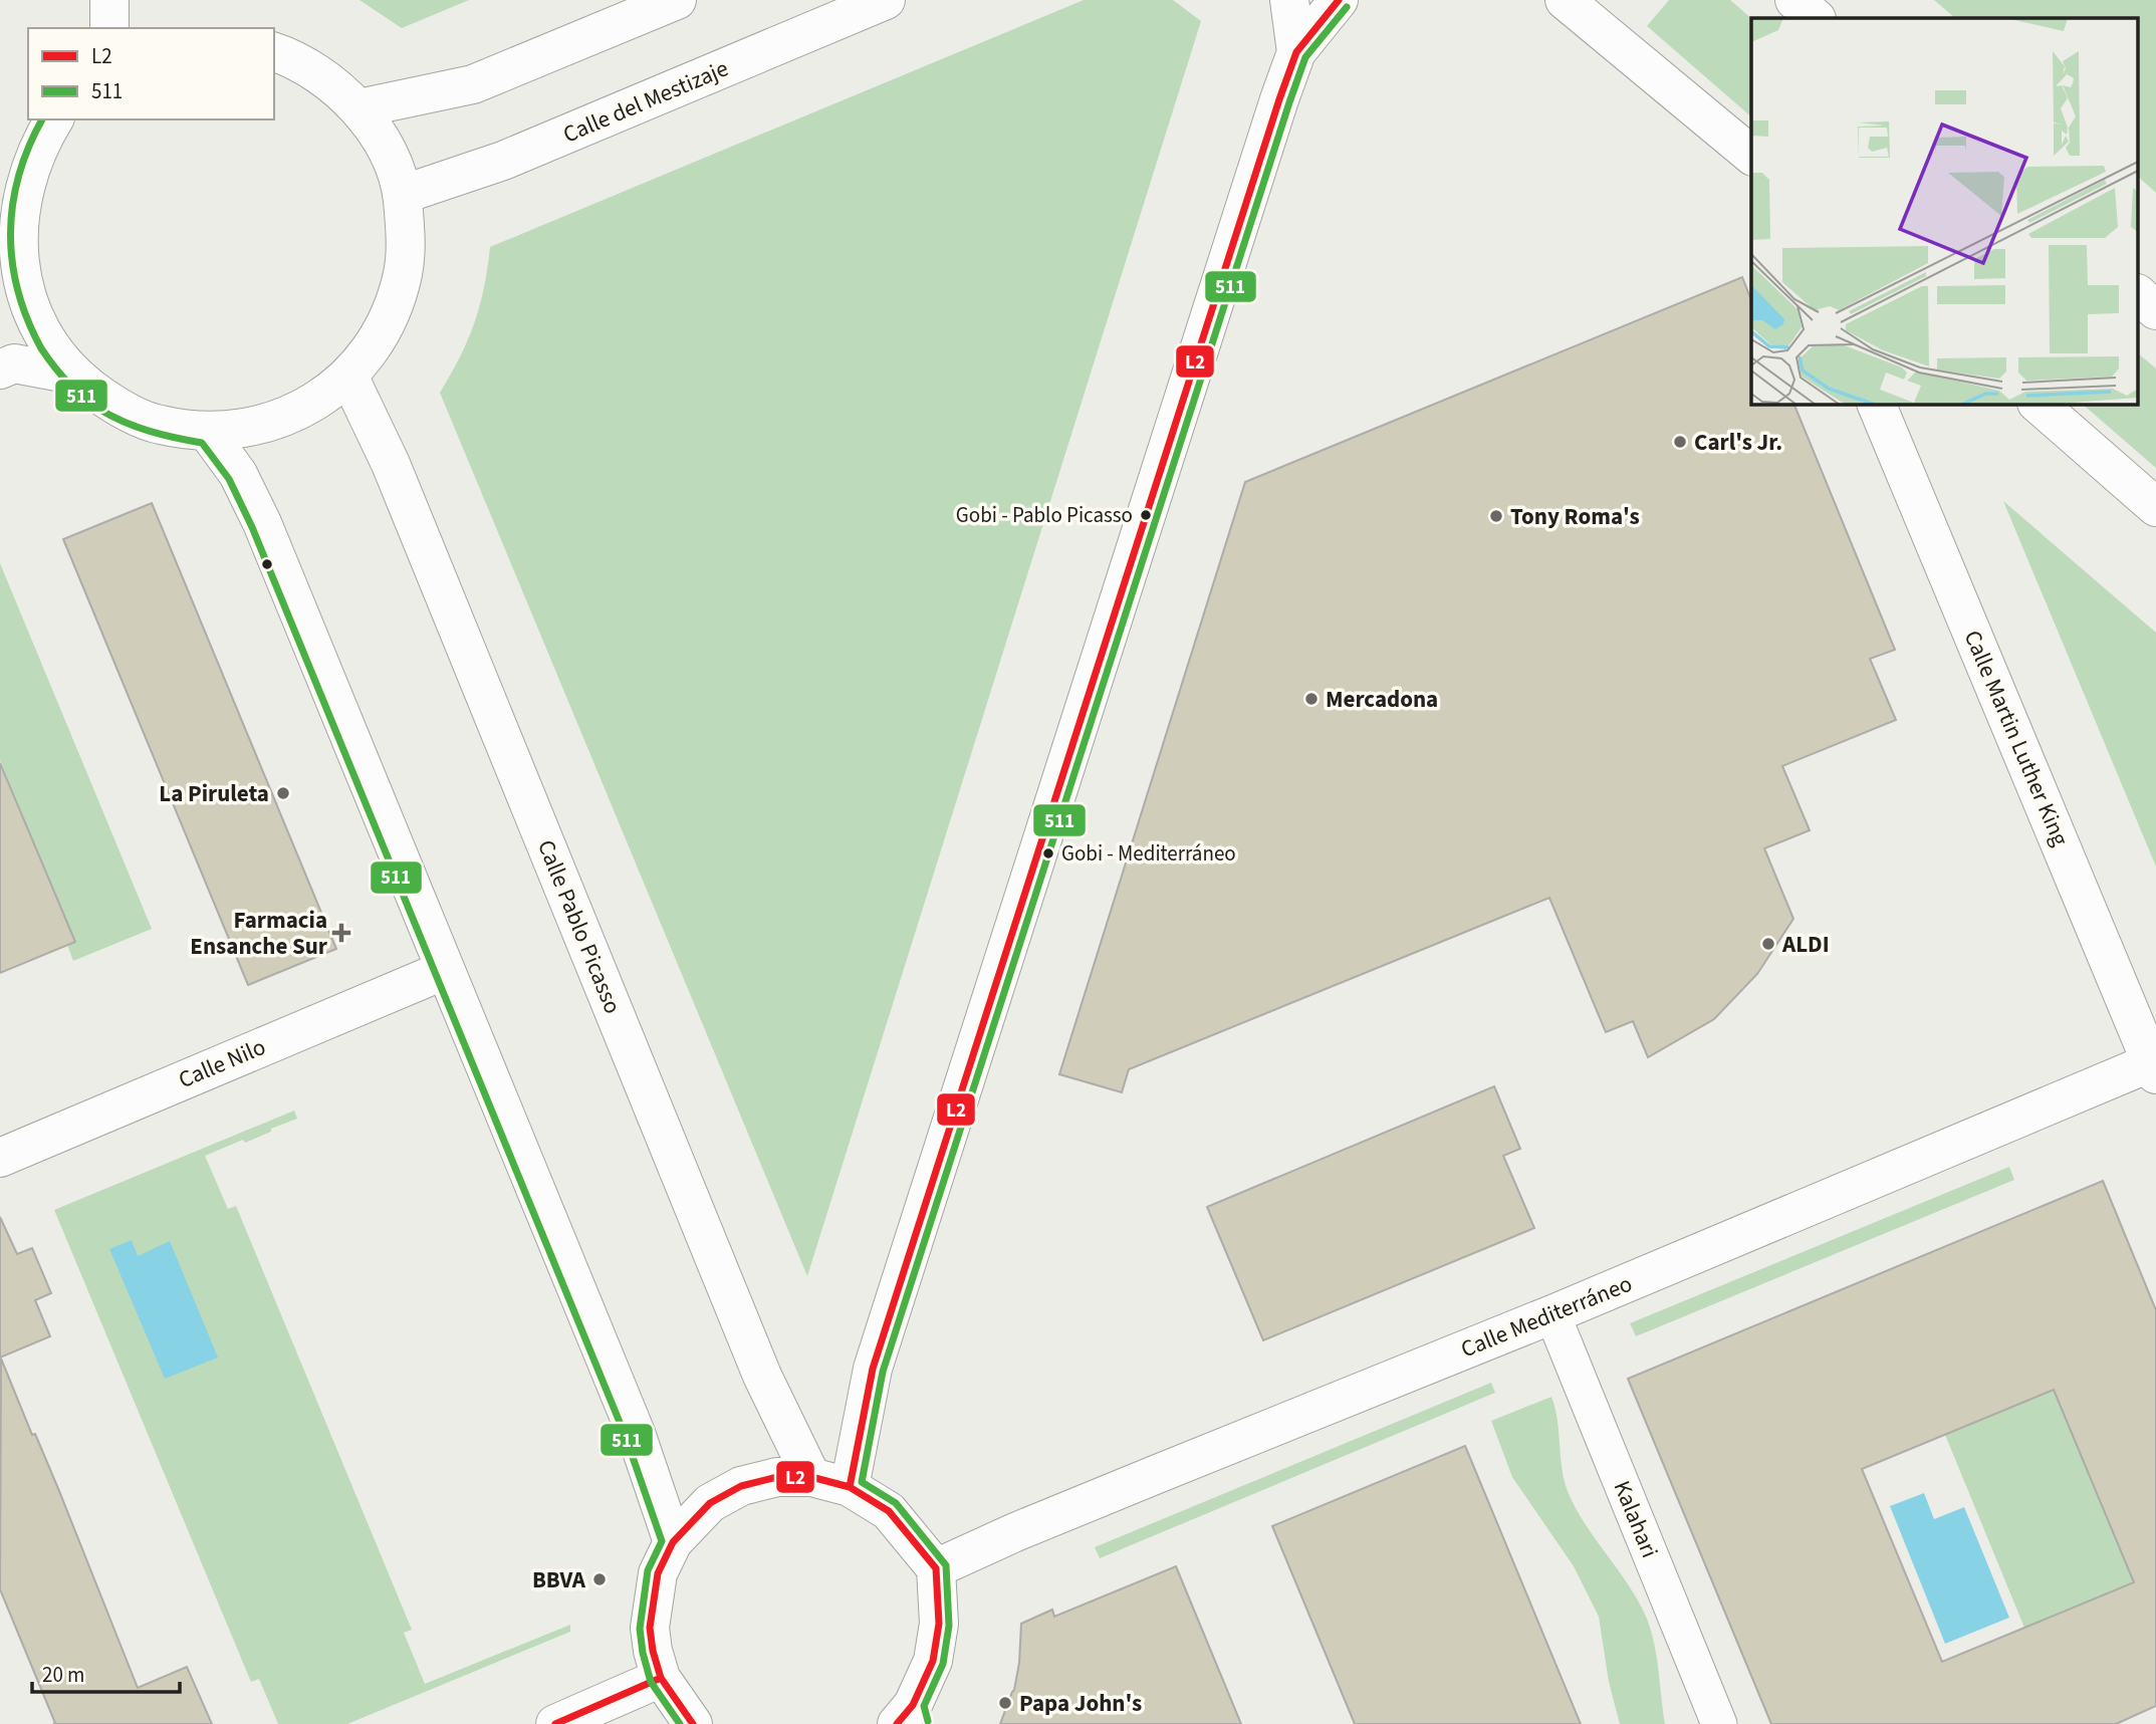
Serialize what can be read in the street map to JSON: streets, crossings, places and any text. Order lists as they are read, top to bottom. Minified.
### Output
{"streets":{"street":["Calle del Mestizaje","Calle Martin Luther King","Calle Pablo Picasso","Calle Nilo","Calle Mediterráneo","Kalahari"]},"crossings":[["Calle Martin Luther King","Calle Mediterráneo"],["Calle Mediterráneo","Kalahari"]],"places":{"other":["Carl's Jr.","Gobi - Pablo Picasso","Tony Roma's","Mercadona","La Piruleta","Gobi - Mediterráneo","ALDI","BBVA","Papa John's"],"health":["Farmacia Ensanche Sur"]},"lines":["transit line L2","transit line 511"],"legend":["L2","511"],"scale_bar":"20 m"}
